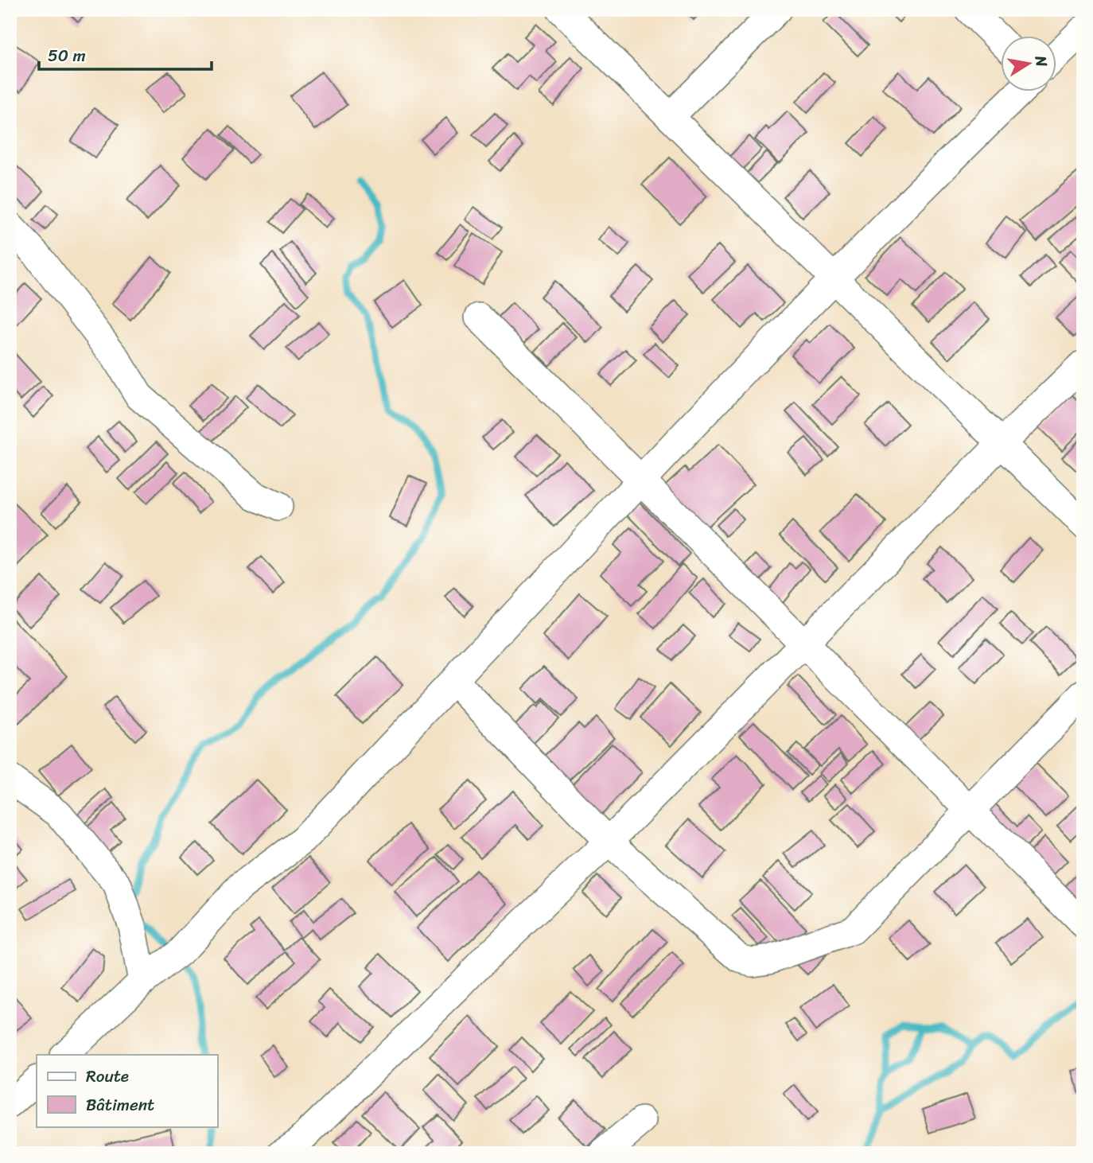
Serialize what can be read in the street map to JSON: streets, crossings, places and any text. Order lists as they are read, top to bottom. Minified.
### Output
{"legend":["Route","Bâtiment"],"scale_bar":"50 m","north":"right"}
